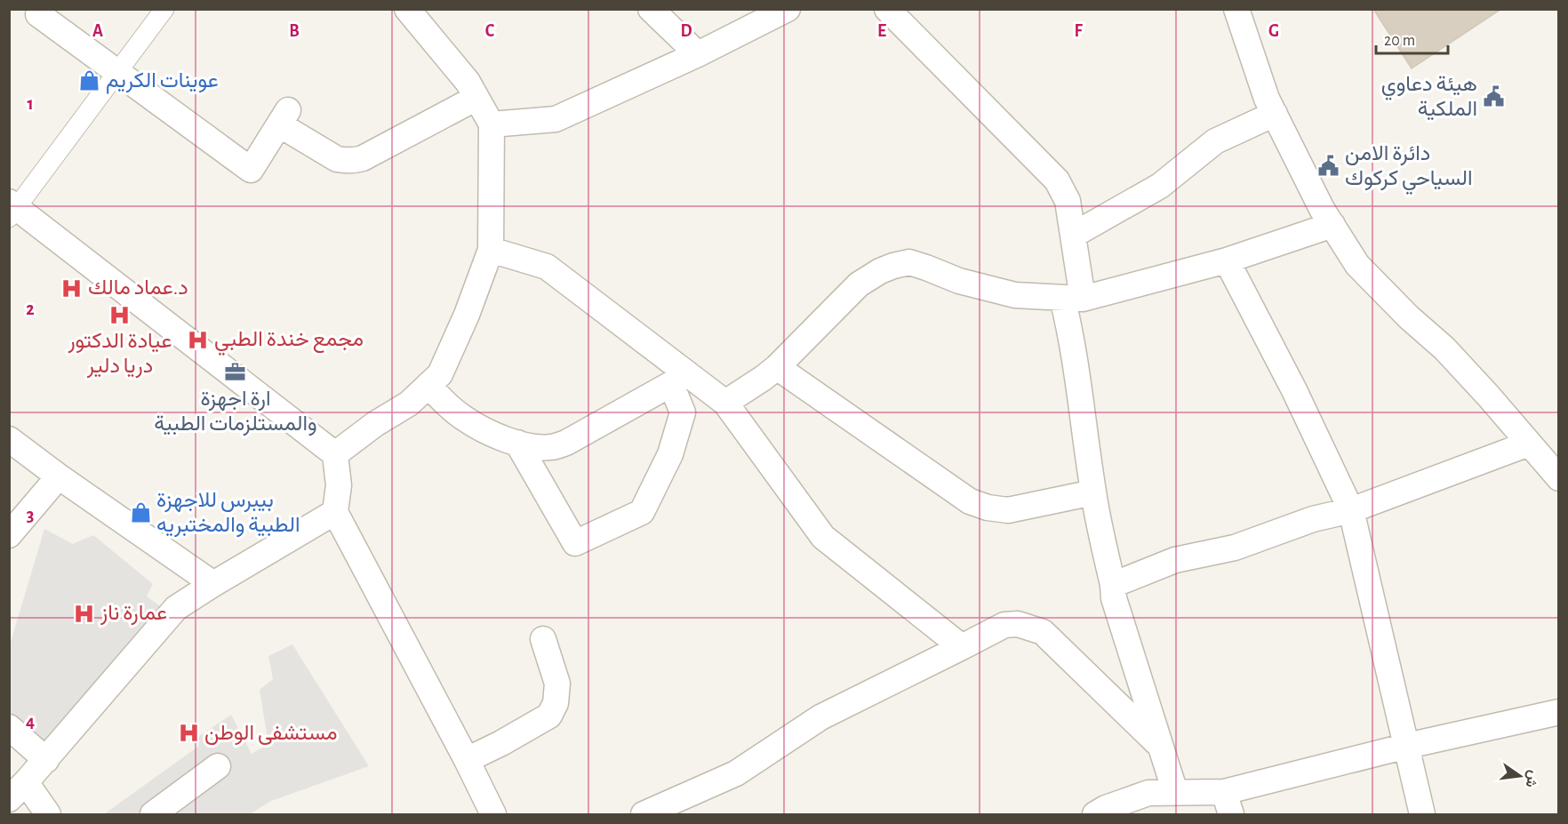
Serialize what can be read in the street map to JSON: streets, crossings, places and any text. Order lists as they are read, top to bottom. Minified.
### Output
{"places":{"shop":["عوينات الكريم","بيبرس للاجهزة الطبية والمختبريه"],"public building":["هيئة دعاوي الملكية","دائرة الامن السياحي كركوك"],"hospital":["د.عماد مالك","عيادة الدكتور دريا دلير","مجمع خندة الطبي","عمارة ناز","مستشفى الوطن"],"office":["ارة اجهزة والمستلزمات الطبية"]},"scale_bar":"20 m","north":"right","grid":{"columns":["A","B","C","D","E","F","G"],"rows":["1","2","3","4"]}}
